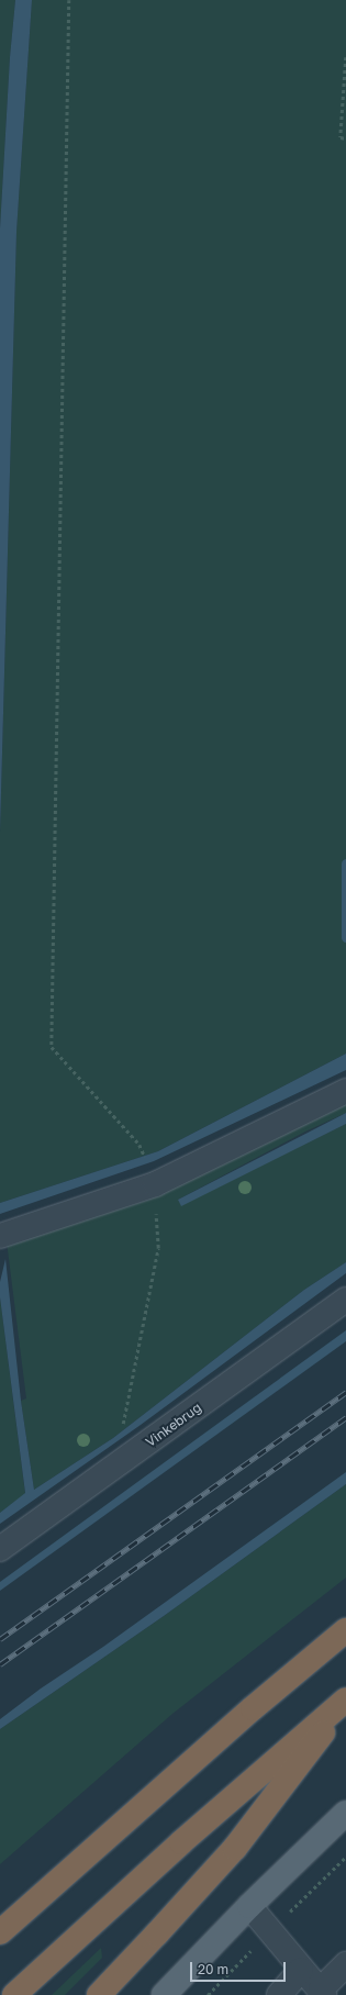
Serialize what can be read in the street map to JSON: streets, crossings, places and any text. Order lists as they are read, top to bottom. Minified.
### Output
{"streets":{"street":["Vinkebrug"]},"scale_bar":"20 m"}
